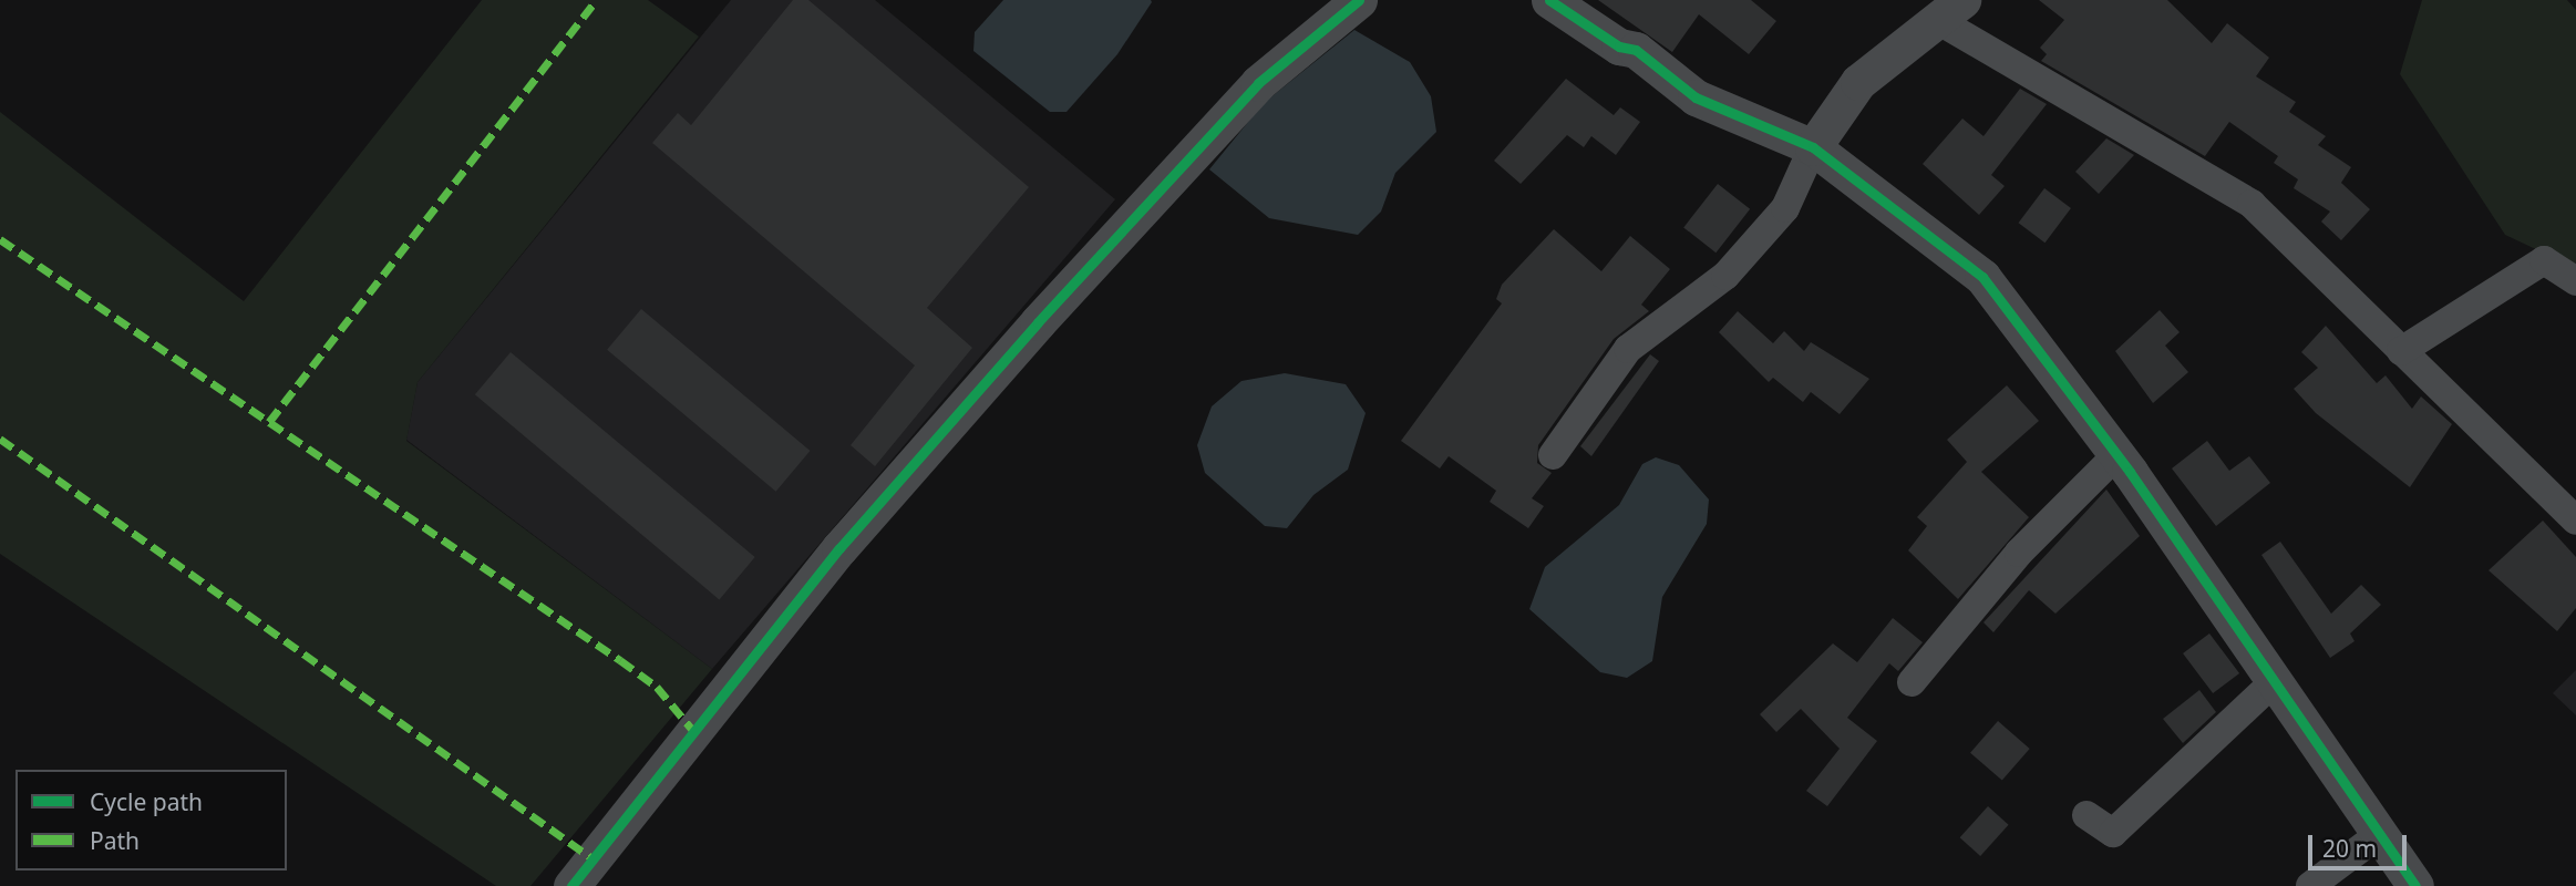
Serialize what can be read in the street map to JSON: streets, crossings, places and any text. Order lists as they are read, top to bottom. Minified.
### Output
{"legend":["Cycle path","Path"],"scale_bar":"20 m"}
